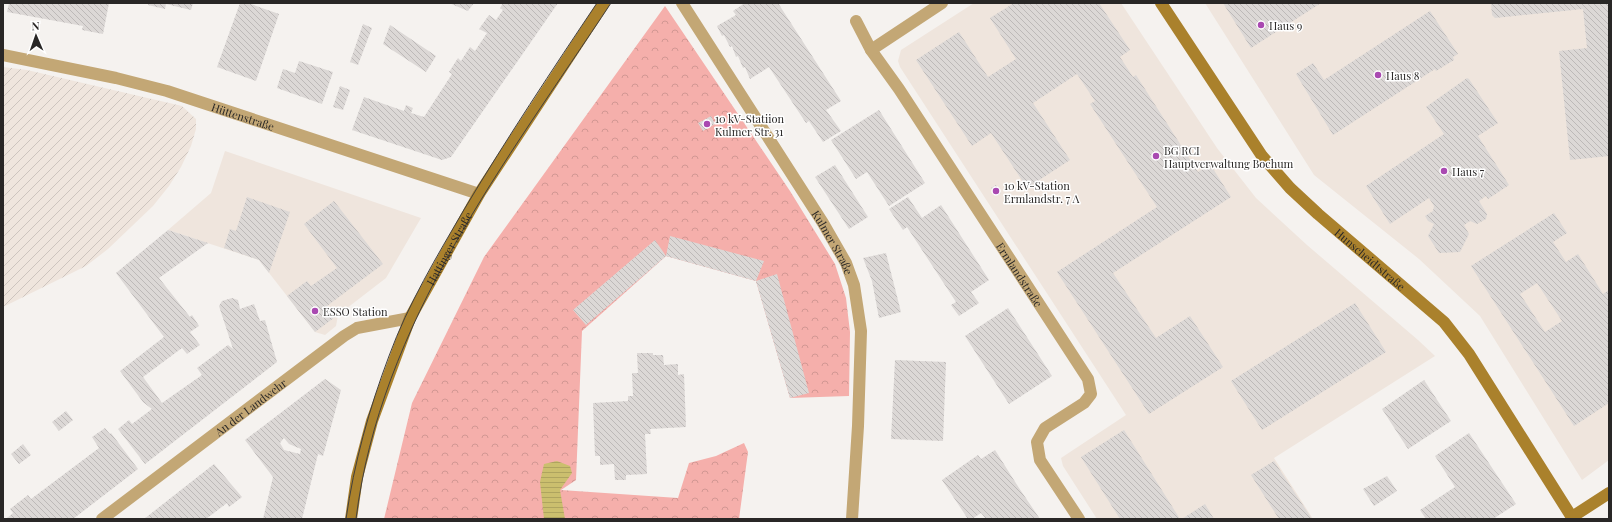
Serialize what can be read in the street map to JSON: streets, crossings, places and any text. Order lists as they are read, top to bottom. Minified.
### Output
{"streets":{"street":["Hüttenstraße","Kulmer Straße","Hattinger Straße","Hunscheidtstraße","Ermlandstraße","An der Landwehr"]},"crossings":[["Hüttenstraße","Hattinger Straße"],["Hattinger Straße","An der Landwehr"]],"places":["Haus 9","Haus 8","10 kV-Statiion Kulmer Str. 31","BG RCI Hauptverwaltung Bochum","Haus 7","10 kV-Station Ermlandstr. 7 A","ESSO Station"],"north":"top"}
